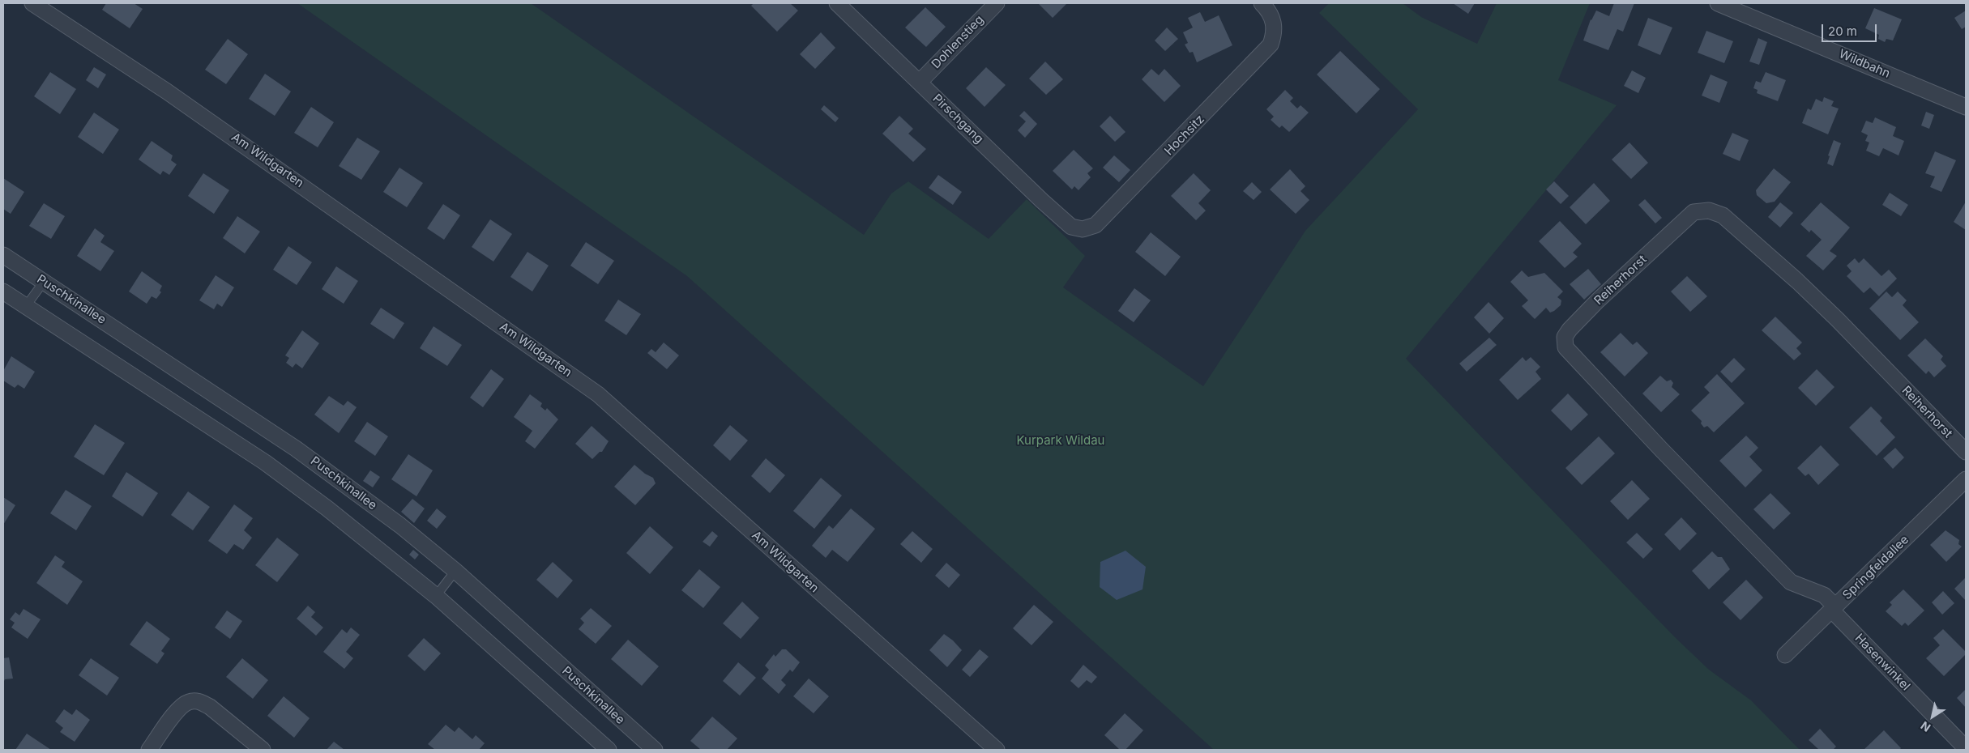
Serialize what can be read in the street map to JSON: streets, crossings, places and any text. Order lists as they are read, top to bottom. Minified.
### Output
{"streets":{"street":["Dohlenstieg","Wildbahn","Pirschgang","Hochsitz","Am Wildgarten","Reiherhorst","Puschkinallee","Springfeldallee","Hasenwinkel"]},"crossings":[["Dohlenstieg","Pirschgang"],["Pirschgang","Hochsitz"],["Reiherhorst","Springfeldallee"],["Reiherhorst","Hasenwinkel"],["Springfeldallee","Hasenwinkel"]],"parks":["Kurpark Wildau"],"scale_bar":"20 m","north":"bottom left"}
